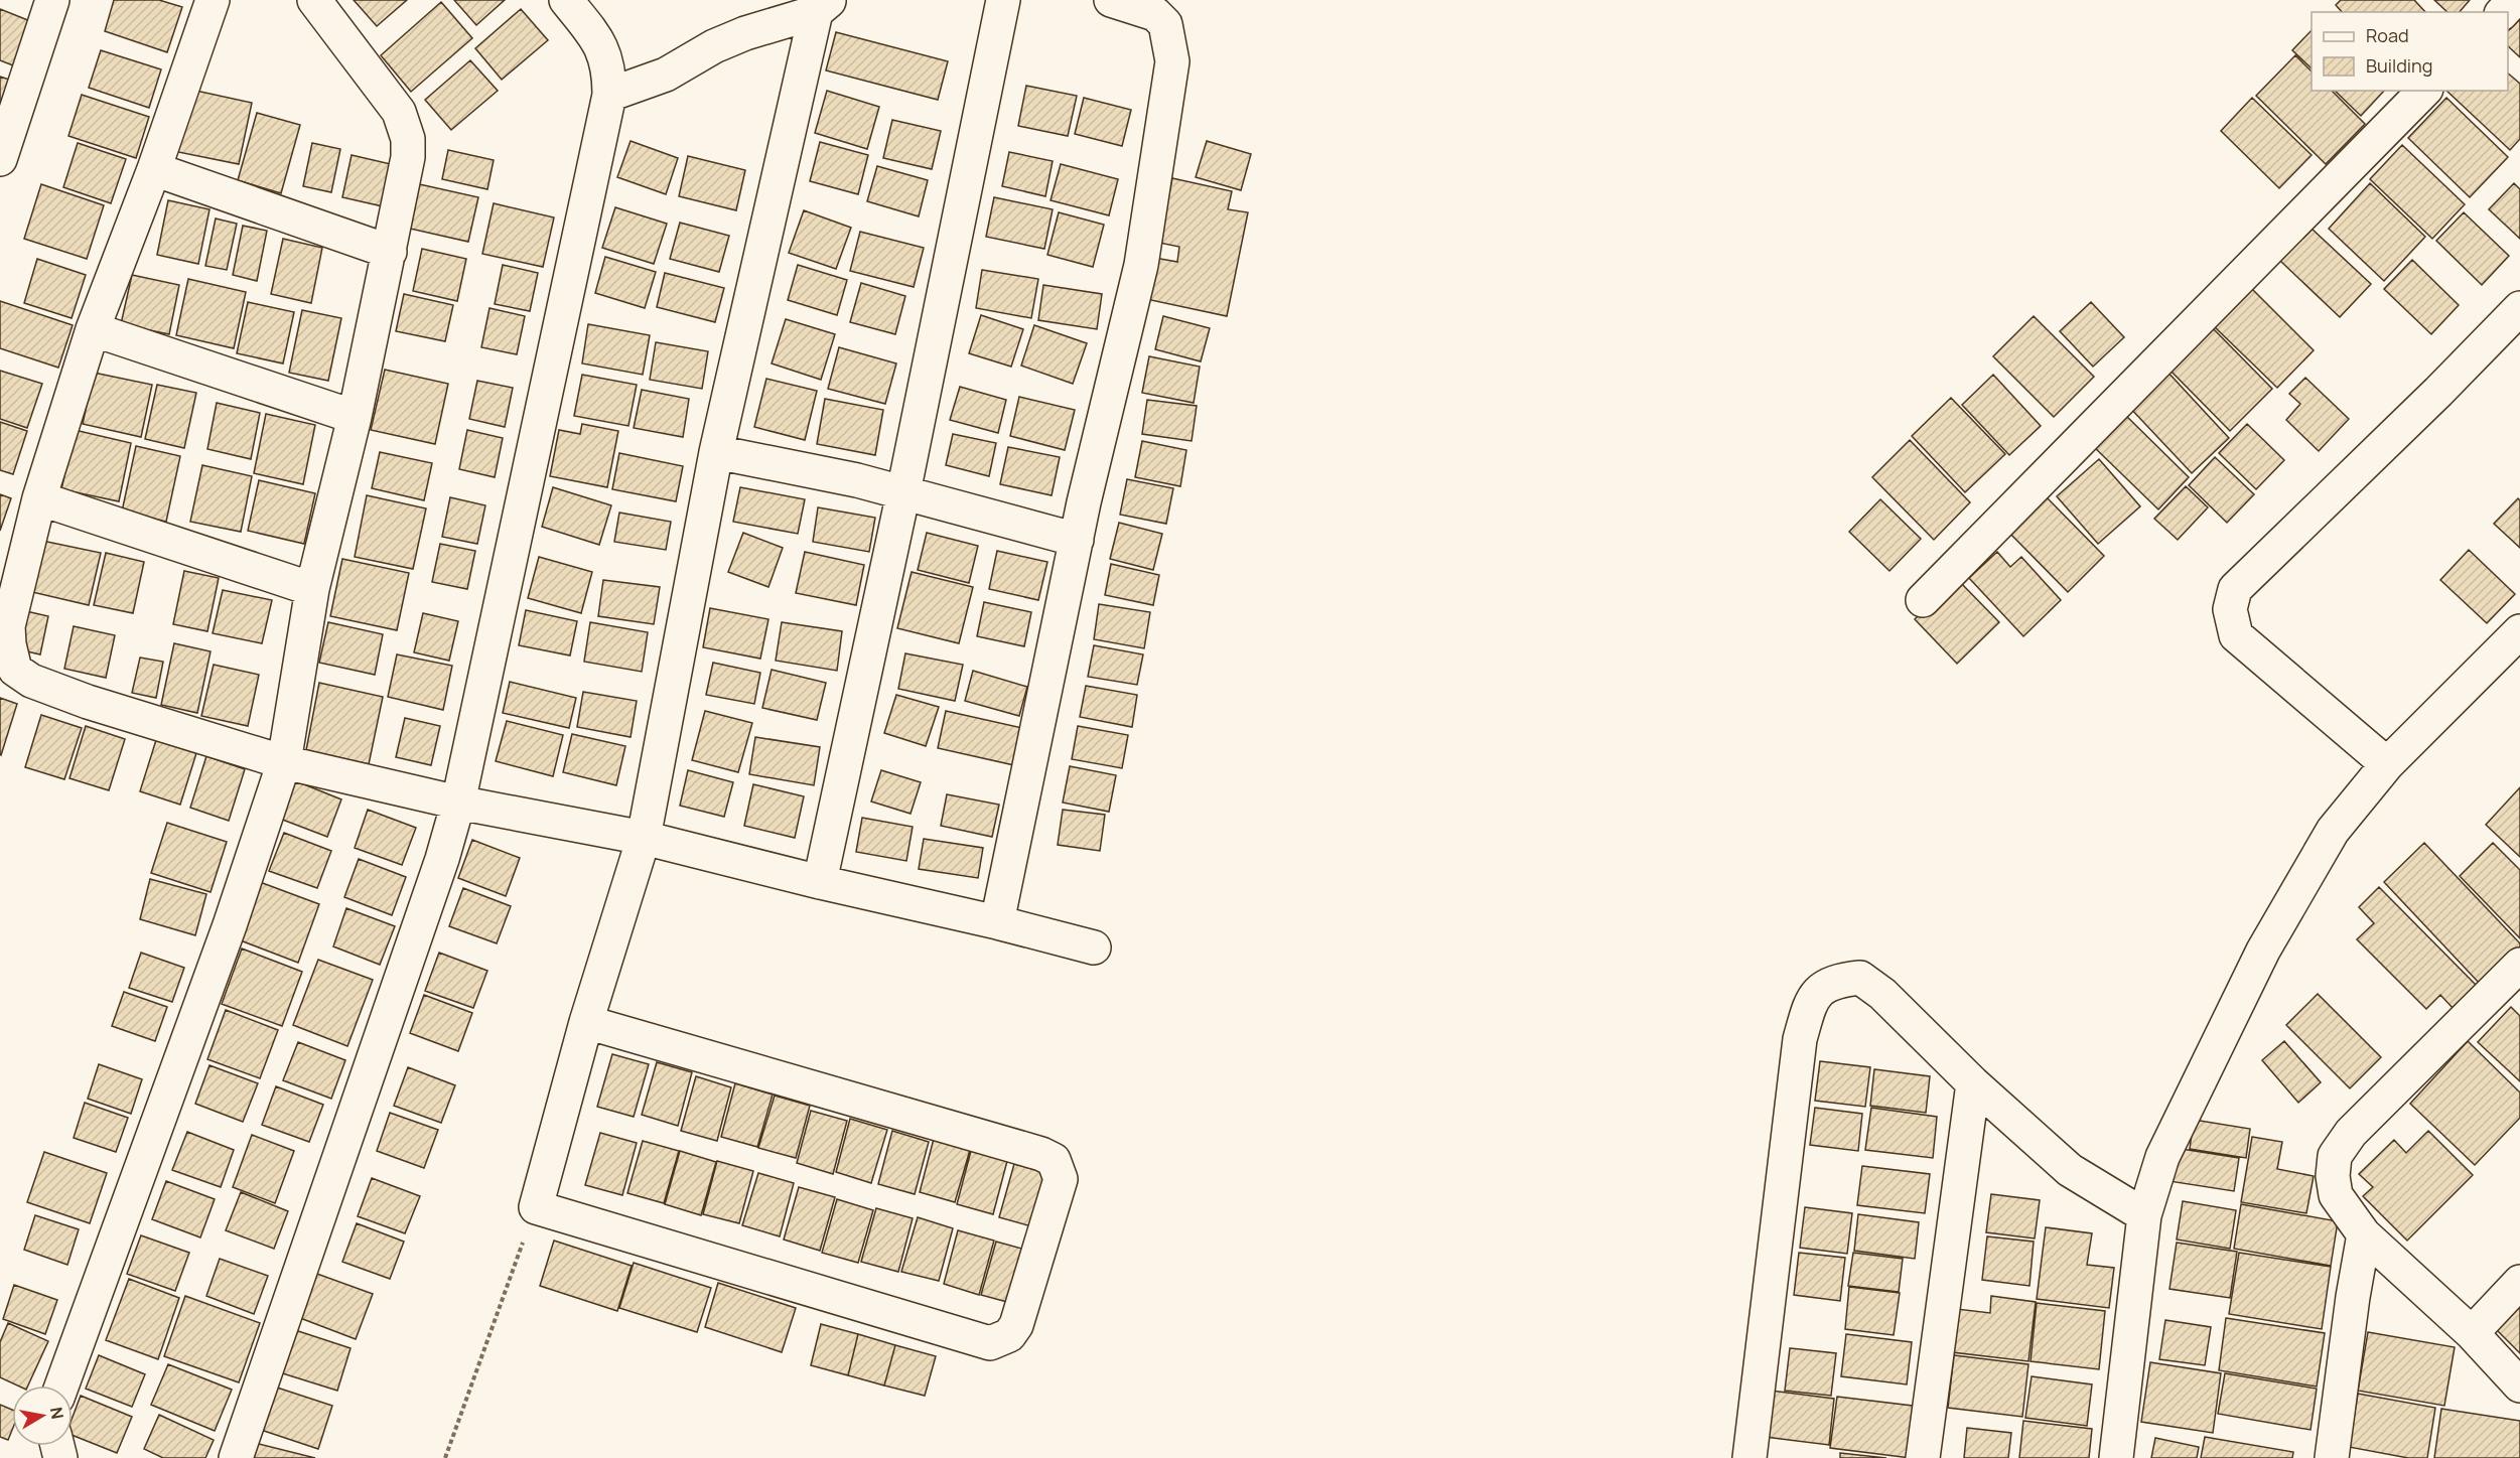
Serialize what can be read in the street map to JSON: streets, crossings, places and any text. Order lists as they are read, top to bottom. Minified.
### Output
{"legend":["Road","Building"],"north":"right"}
